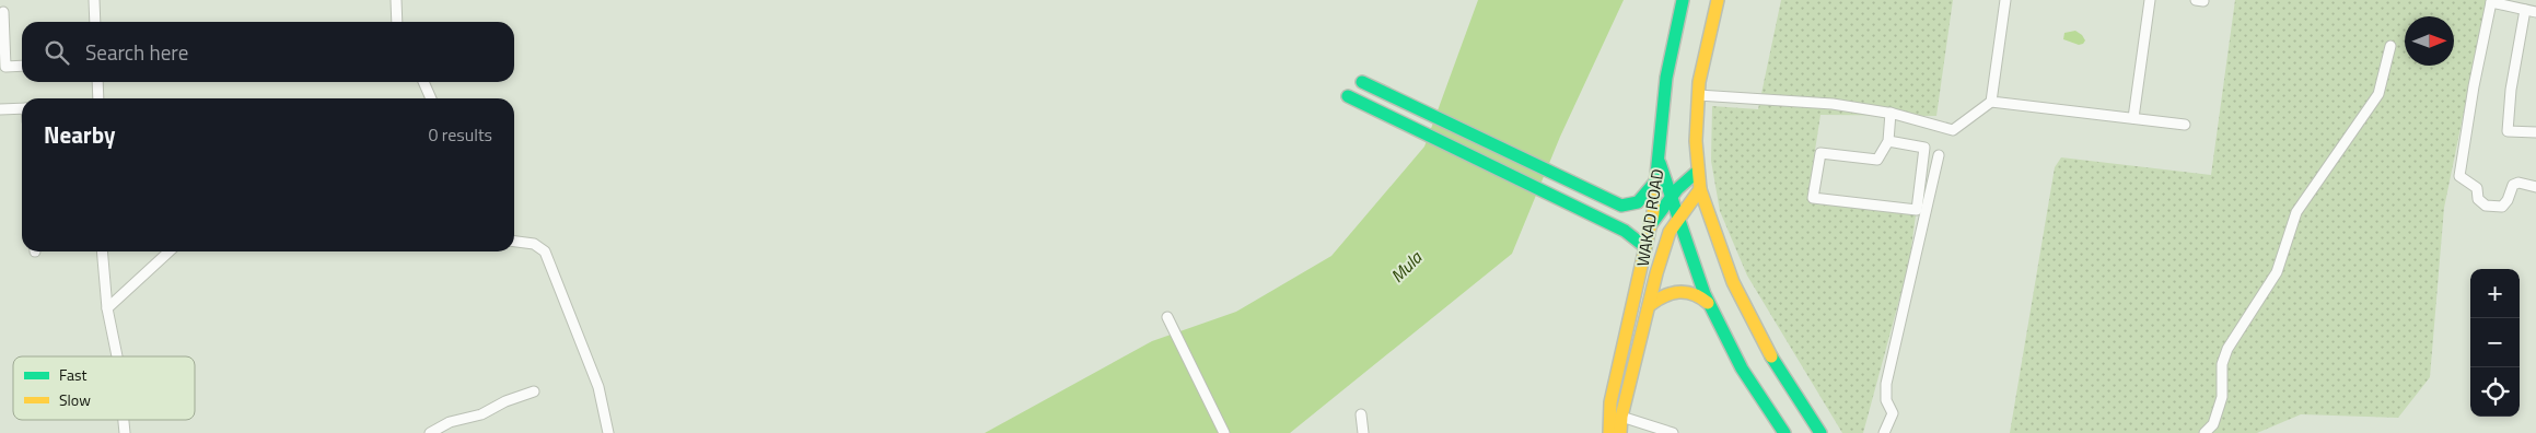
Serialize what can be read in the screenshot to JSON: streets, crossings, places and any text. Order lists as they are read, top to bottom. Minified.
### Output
{"streets":{"main road":["WAKAD ROAD"]},"water":["Mula"],"legend":["Fast","Slow"],"north":"right","page":{"search":"Search here","heading":["Nearby","0 results"],"map_buttons":["+","−"]}}
